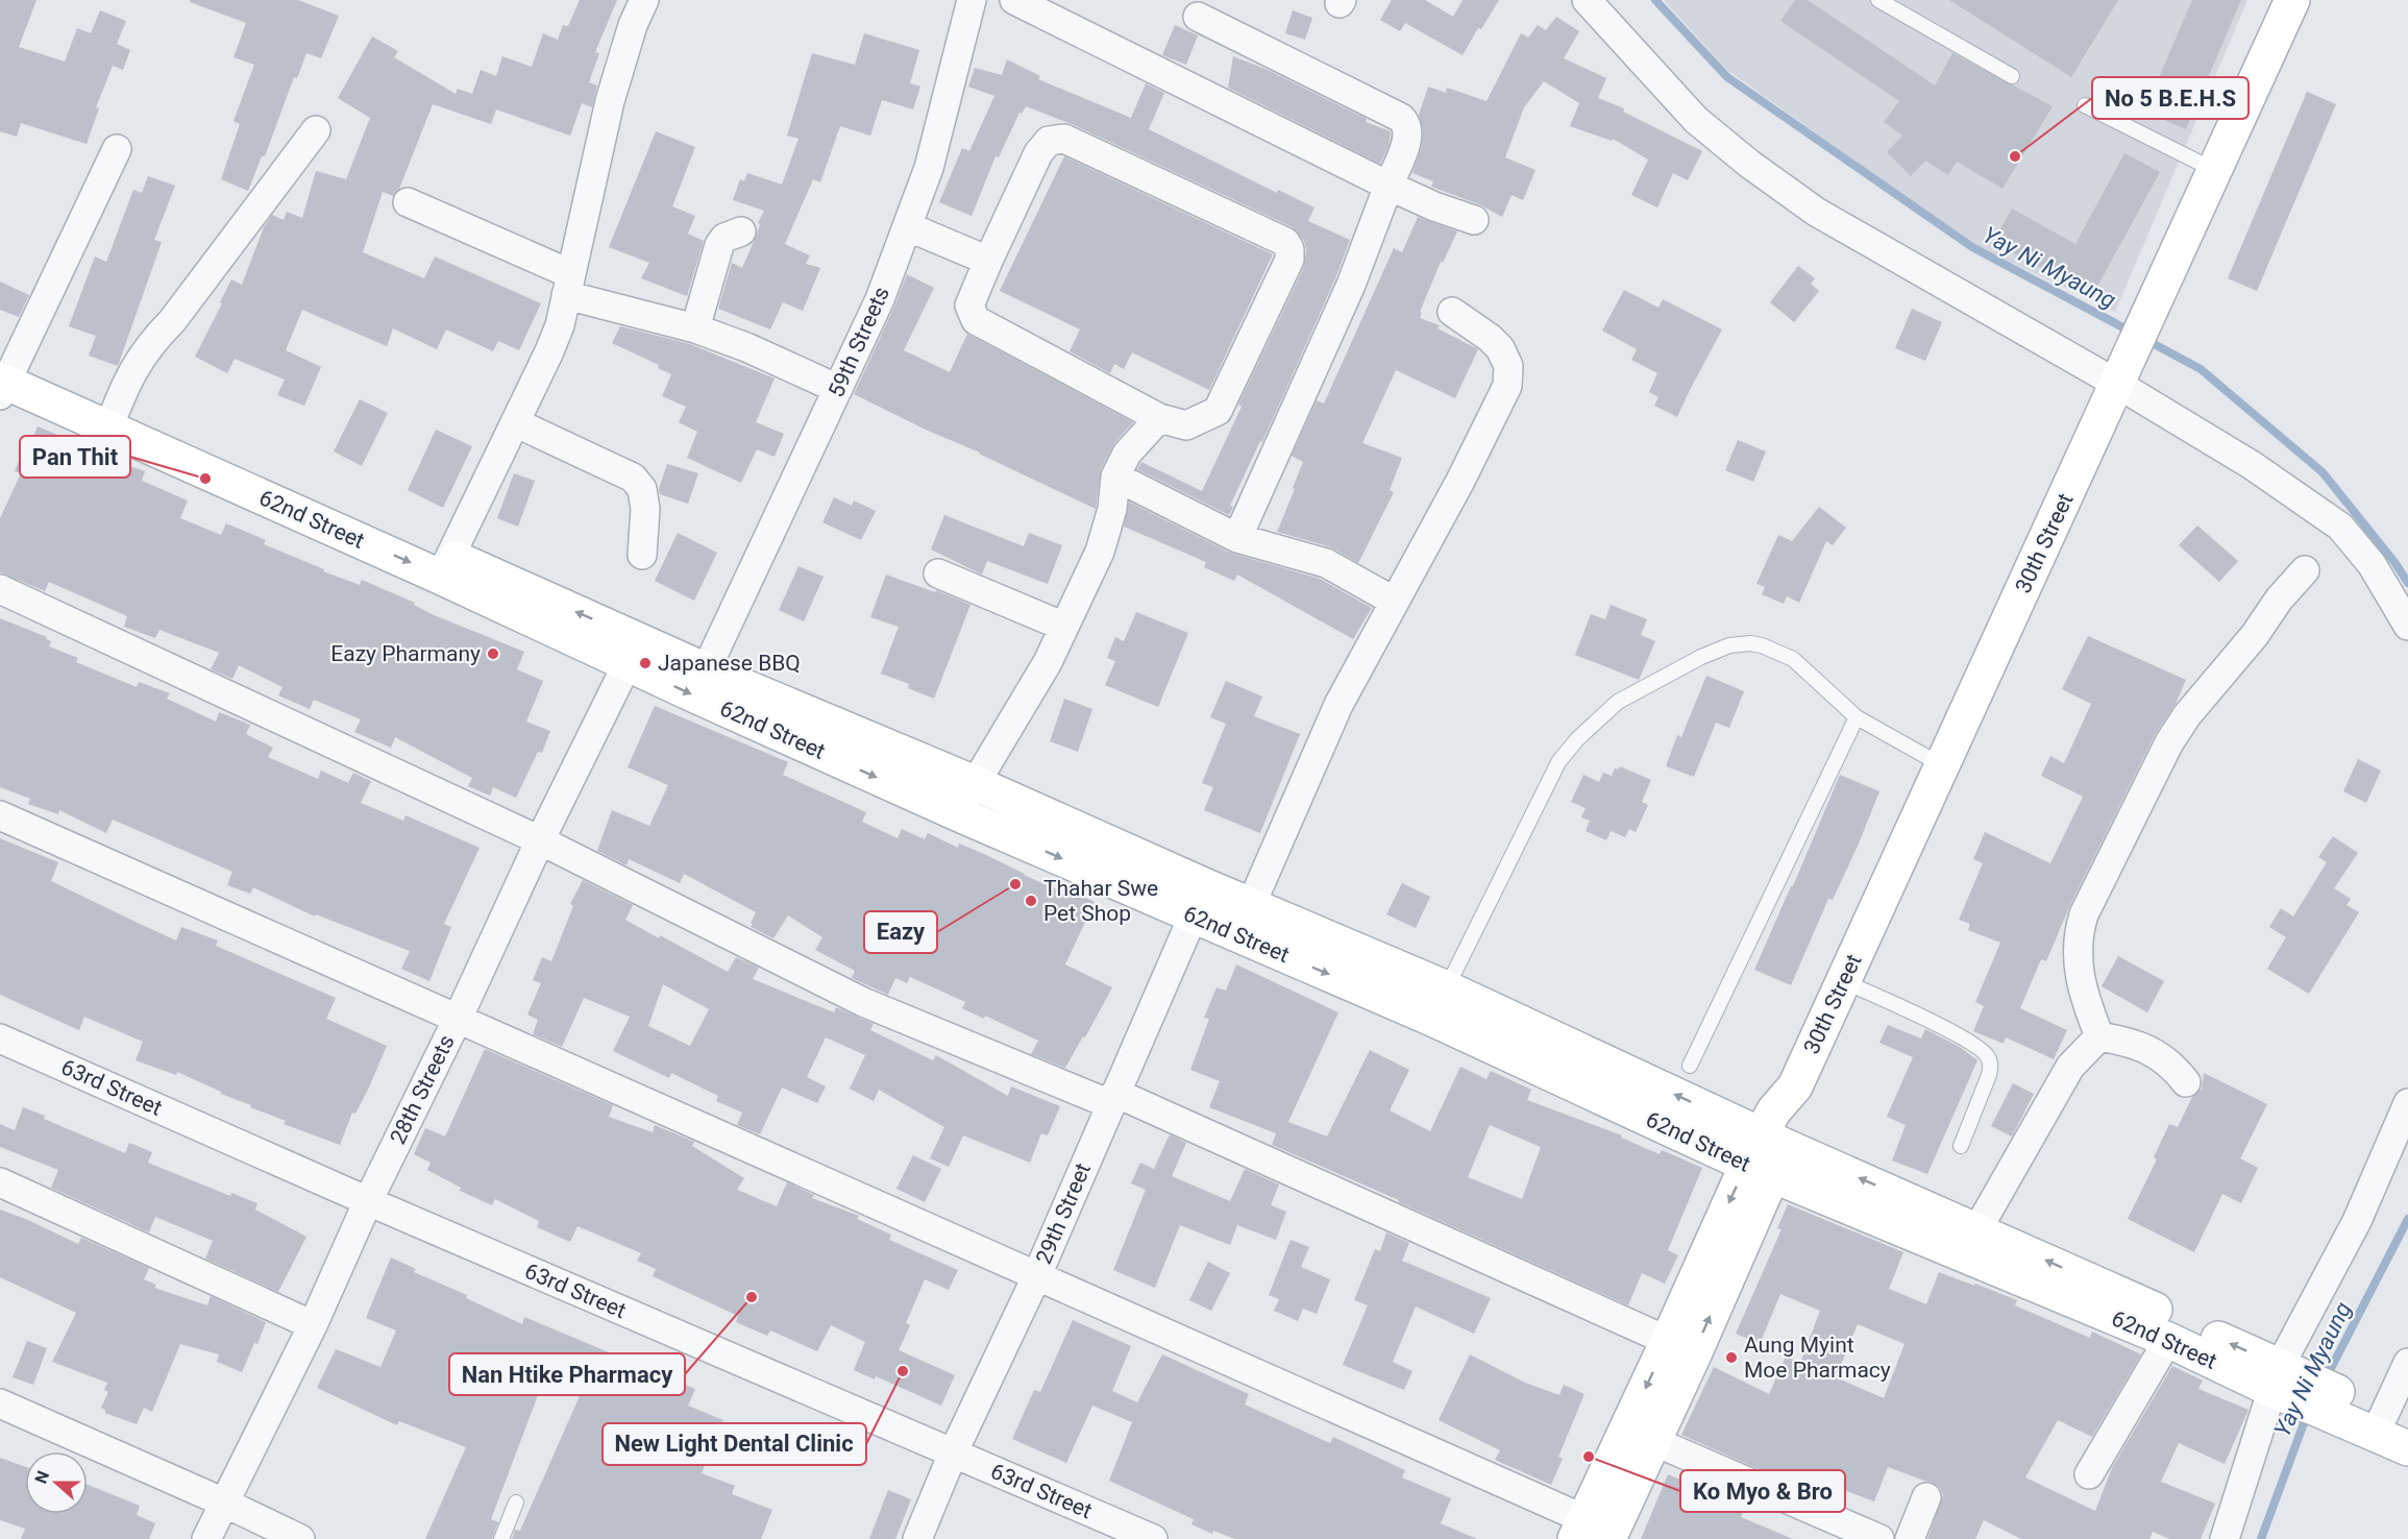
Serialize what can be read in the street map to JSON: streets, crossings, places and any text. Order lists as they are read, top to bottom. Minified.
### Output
{"streets":{"main road":["62nd Street","30th Street"],"street":["59th Streets","63rd Street","28th Streets","29th Street"]},"crossings":[["59th Streets","62nd Street"],["62nd Street","30th Street"],["62nd Street","28th Streets"],["62nd Street","29th Street"],["63rd Street","28th Streets"],["63rd Street","29th Street"]],"water":["Yay Ni Myaung"],"places":["No 5 B.E.H.S","Pan Thit","Eazy Pharmany","Japanese BBQ","Eazy","Thahar Swe Pet Shop","Nan Htike Pharmacy","Aung Myint Moe Pharmacy","New Light Dental Clinic","Ko Myo & Bro"],"north":"left"}
